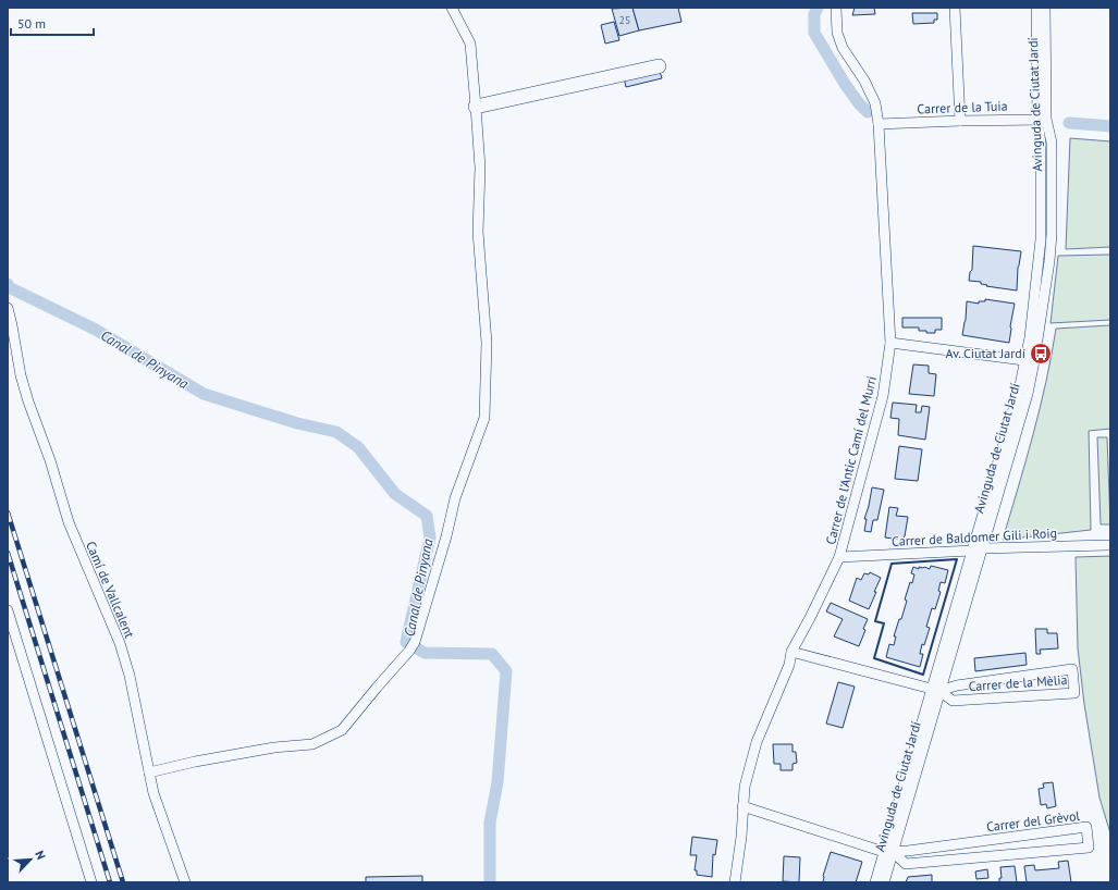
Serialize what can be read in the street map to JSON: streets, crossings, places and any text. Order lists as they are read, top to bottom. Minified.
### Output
{"streets":{"street":["Avinguda de Ciutat Jardí","Carrer de la Tuia","Carrer de l'Antic Camí del Murri","Carrer de Baldomer Gili i Roig","Camí de Vallcalent","Carrer de la Mèlia","Carrer del Grèvol"]},"crossings":[["Avinguda de Ciutat Jardí","Carrer de la Tuia"],["Avinguda de Ciutat Jardí","Carrer de Baldomer Gili i Roig"],["Avinguda de Ciutat Jardí","Carrer de la Mèlia"],["Avinguda de Ciutat Jardí","Carrer del Grèvol"],["Carrer de la Tuia","Carrer de l'Antic Camí del Murri"],["Carrer de l'Antic Camí del Murri","Carrer de Baldomer Gili i Roig"],["Carrer de l'Antic Camí del Murri","Carrer de la Mèlia"],["Carrer de l'Antic Camí del Murri","Carrer del Grèvol"]],"water":["Canal de Pinyana"],"places":{"bus stop":["Av. Ciutat Jardí"]},"house_numbers":["25"],"scale_bar":"50 m","north":"top right"}
